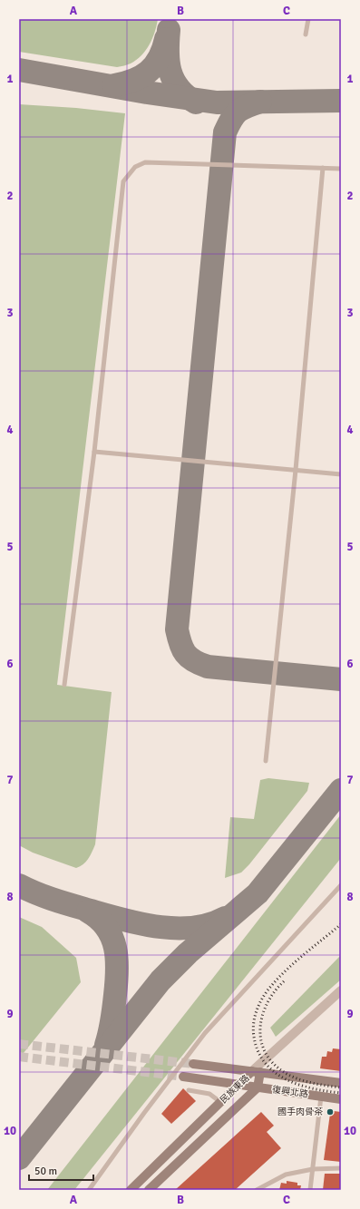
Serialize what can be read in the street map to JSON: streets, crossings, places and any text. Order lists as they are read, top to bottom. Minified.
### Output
{"streets":{"street":["民族東路","復興北路"]},"crossings":[["民族東路","復興北路"]],"places":["國手肉骨茶"],"scale_bar":"50 m","grid":{"columns":["A","B","C"],"rows":["1","2","3","4","5","6","7","8","9","10"]}}
